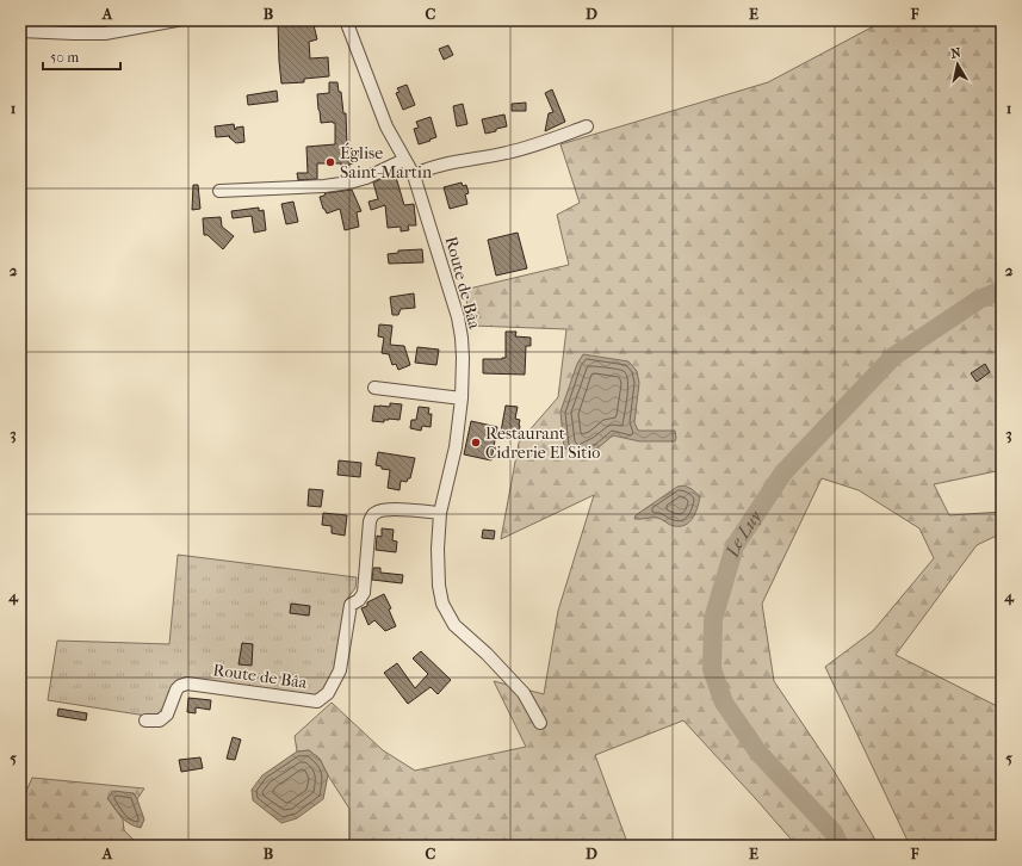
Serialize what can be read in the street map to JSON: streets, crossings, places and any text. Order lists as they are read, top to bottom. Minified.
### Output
{"streets":{"street":["Route de Bâa"]},"water":["Le Luy"],"places":["Église Saint-Martin","Restaurant Cidrerie El Sitio"],"scale_bar":"50 m","north":"top","grid":{"columns":["A","B","C","D","E","F"],"rows":["1","2","3","4","5"]}}
